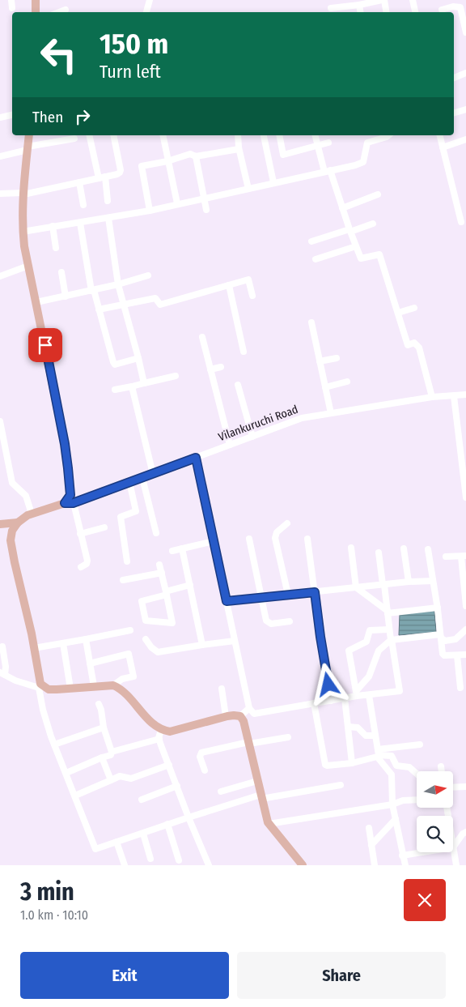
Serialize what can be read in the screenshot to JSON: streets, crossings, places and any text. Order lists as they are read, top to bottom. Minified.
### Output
{"streets":{"street":["Vilankuruchi Road"]},"north":"right","page":{"turn":["150 m","Turn left"],"then":"Then","heading":["3 min","1.0 km · 10:10"],"buttons":["Exit","Share"]}}
